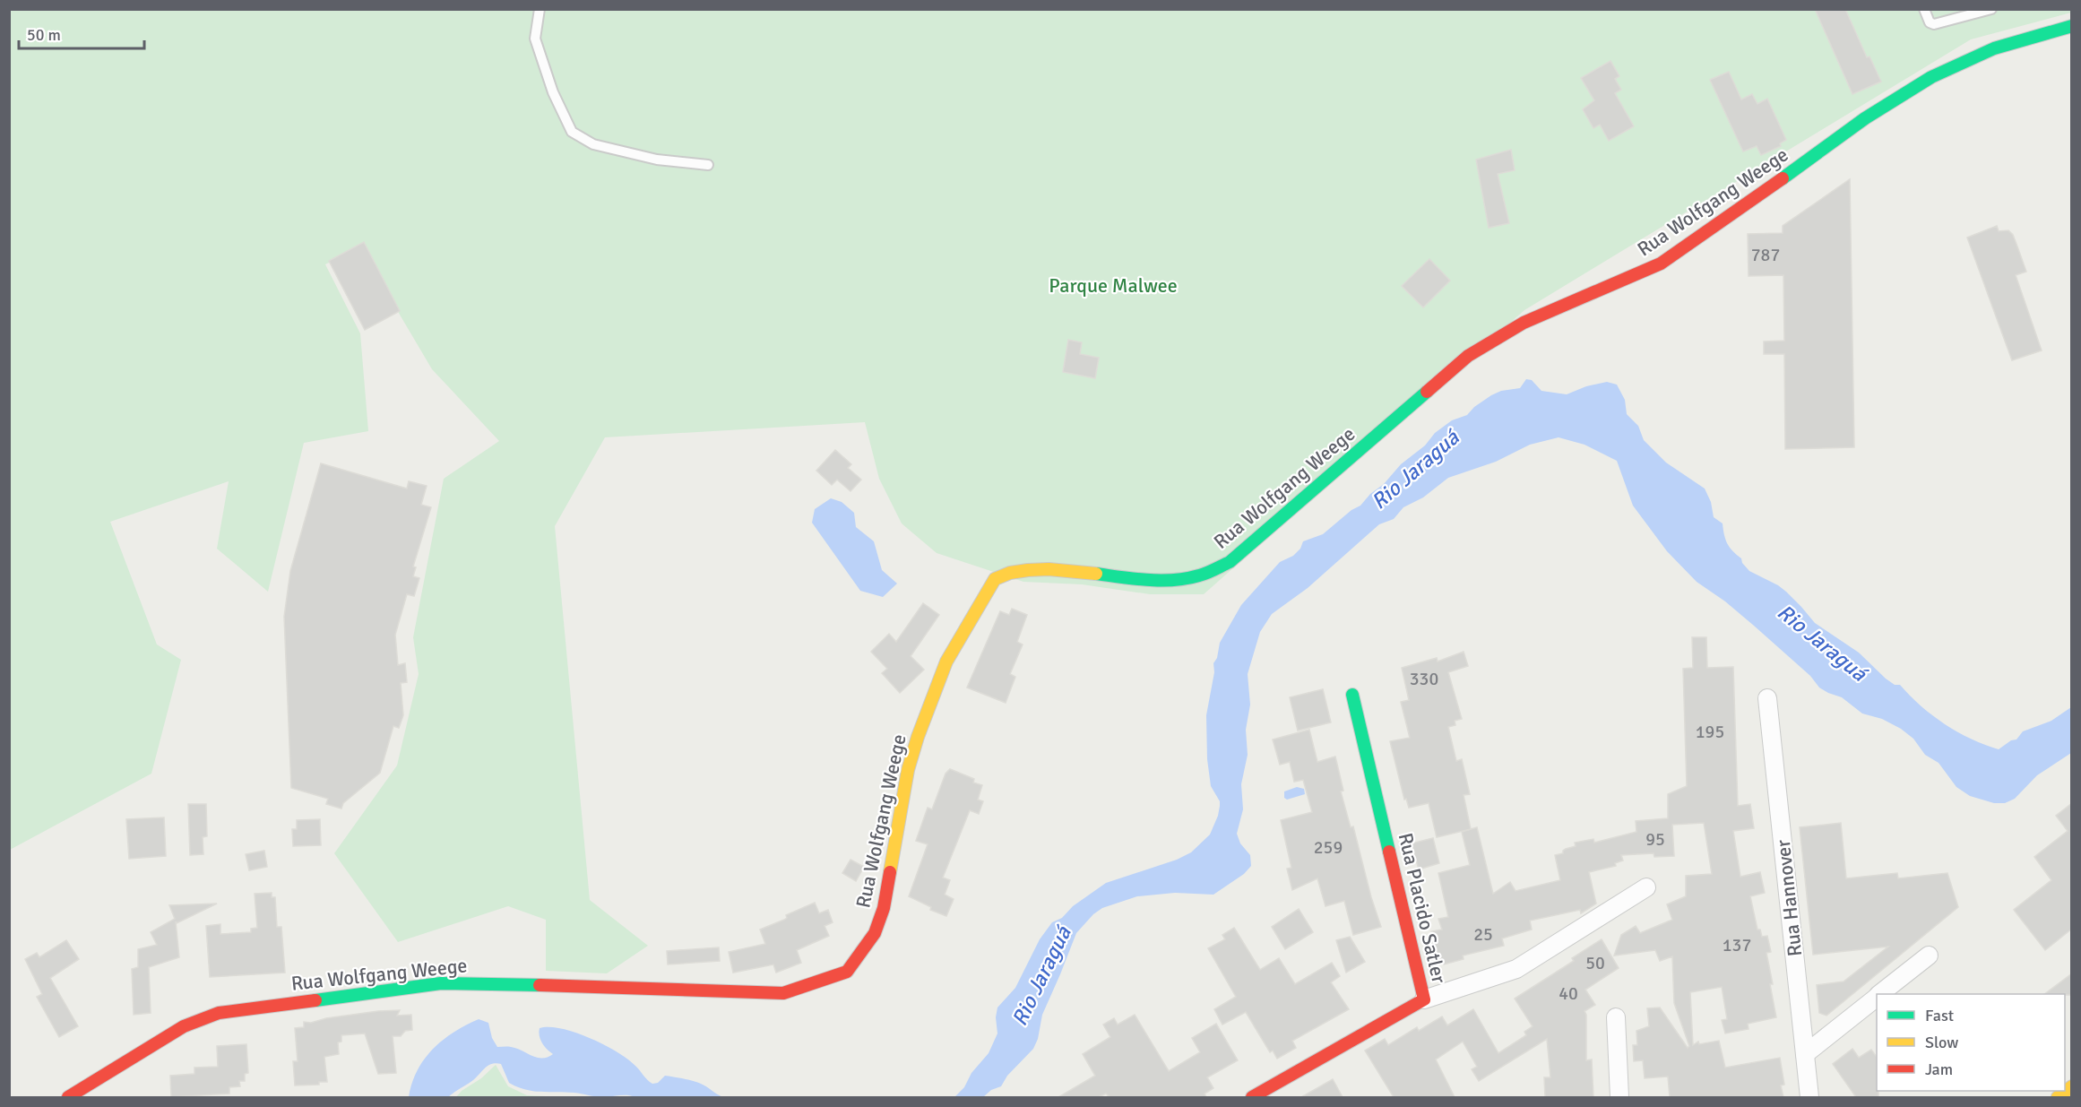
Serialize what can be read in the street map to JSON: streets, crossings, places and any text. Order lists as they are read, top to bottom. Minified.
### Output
{"streets":{"street":["Rua Wolfgang Weege","Rua Hannover","Rua Placido Satler"]},"water":["Rio Jaraguá"],"parks":["Parque Malwee"],"house_numbers":["787","330","195","95","259","25","137","50","40"],"legend":["Fast","Slow","Jam"],"scale_bar":"50 m"}
